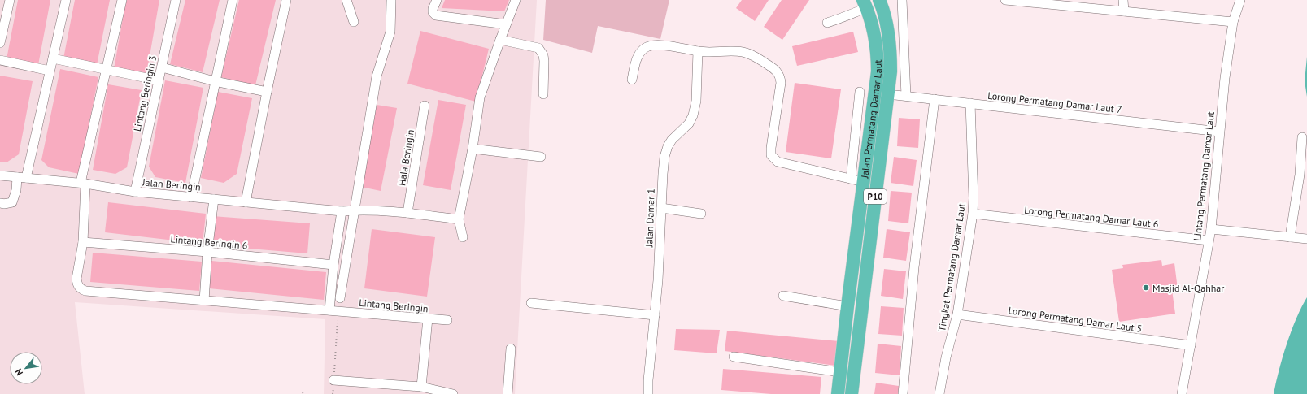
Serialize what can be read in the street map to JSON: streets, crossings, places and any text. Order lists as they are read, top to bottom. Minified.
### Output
{"streets":{"highway":["Jalan Permatang Damar Laut","P10"],"street":["Lintang Beringin 3","Lorong Permatang Damar Laut 7","Hala Beringin","Lintang Permatang Damar Laut","Jalan Beringin","Lorong Permatang Damar Laut 6","Jalan Damar 1","Lintang Beringin 6","Tingkat Permatang Damar Laut","Lintang Beringin","Lorong Permatang Damar Laut 5"]},"crossings":[["Lintang Beringin 3","Jalan Beringin"],["Lorong Permatang Damar Laut 7","Jalan Permatang Damar Laut"],["Lorong Permatang Damar Laut 7","Lintang Permatang Damar Laut"],["Lorong Permatang Damar Laut 7","Tingkat Permatang Damar Laut"],["Hala Beringin","Jalan Beringin"],["Lintang Permatang Damar Laut","Lorong Permatang Damar Laut 6"],["Lintang Permatang Damar Laut","Lorong Permatang Damar Laut 5"],["Jalan Beringin","Lintang Beringin"],["Lorong Permatang Damar Laut 6","Tingkat Permatang Damar Laut"],["Lintang Beringin 6","Lintang Beringin"],["Tingkat Permatang Damar Laut","Lorong Permatang Damar Laut 5"]],"places":["Masjid Al-Qahhar"],"north":"bottom left"}
